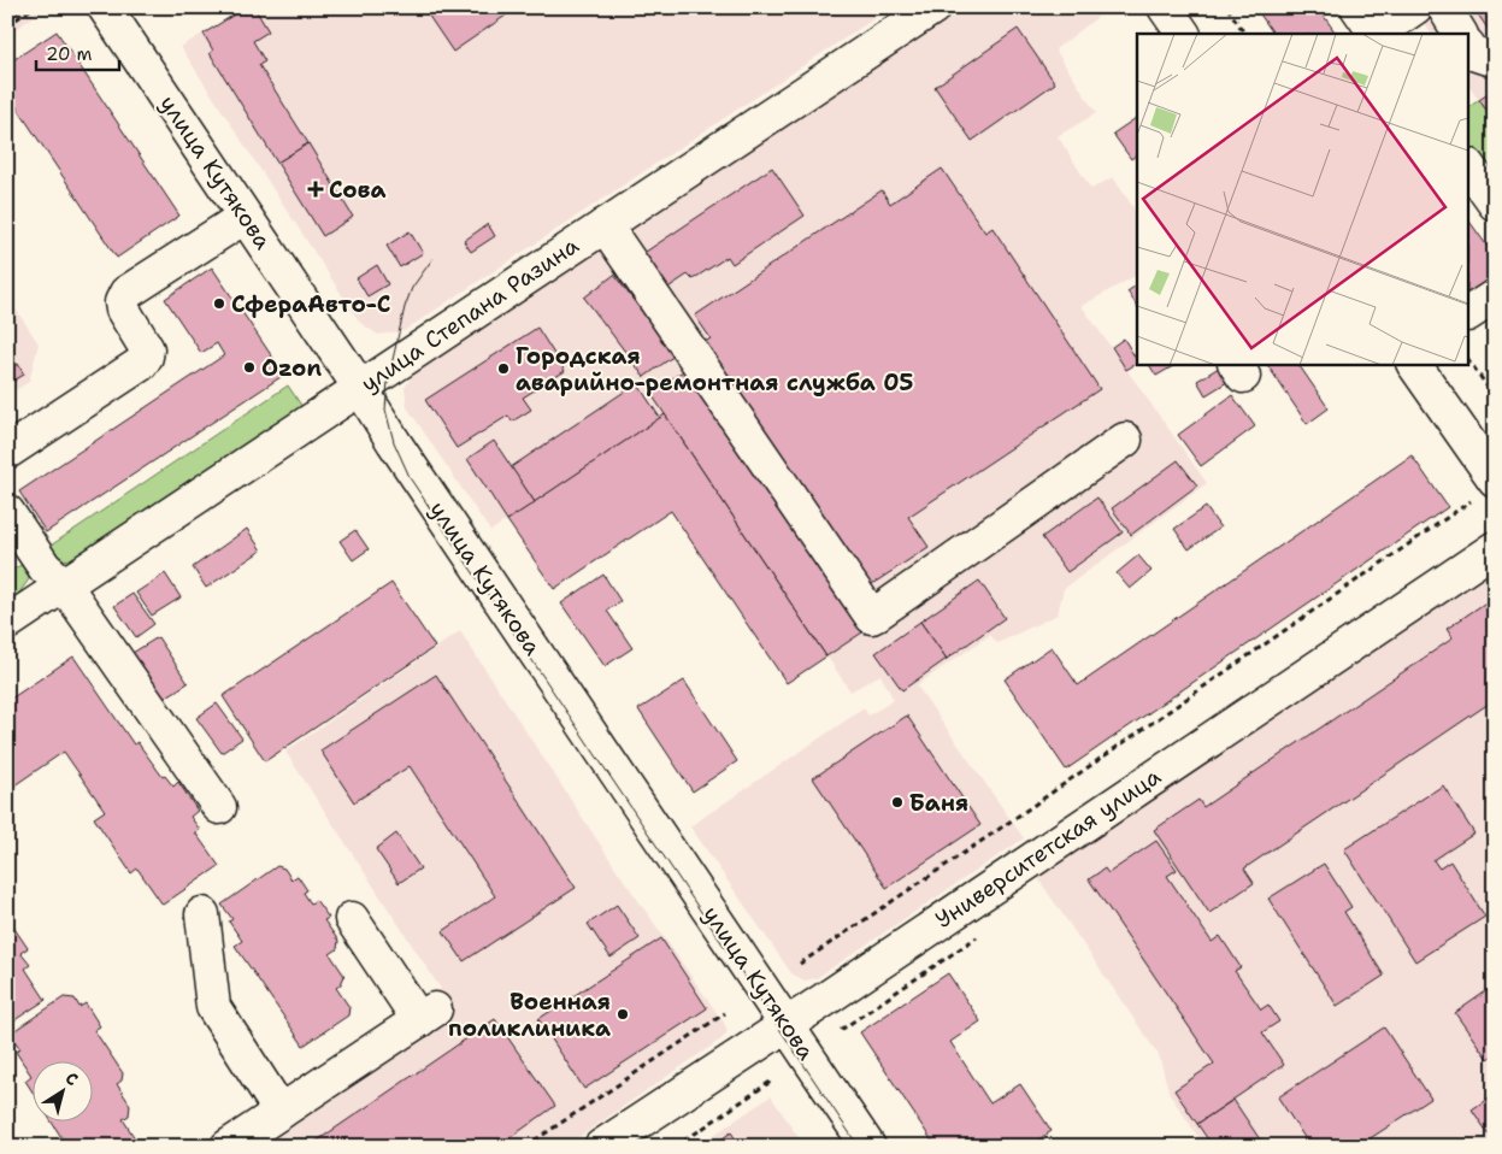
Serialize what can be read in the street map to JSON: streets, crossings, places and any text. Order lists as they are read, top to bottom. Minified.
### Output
{"streets":{"street":["улица Кутякова","улица Степана Разина","Университетская улица"]},"crossings":[["улица Кутякова","улица Степана Разина"],["улица Кутякова","Университетская улица"]],"places":{"health":["Сова"],"other":["СфераАвто-С","Ozon","Городская аварийно-ремонтная служба 05","Баня","Военная поликлиника"]},"scale_bar":"20 m","north":"top right"}
